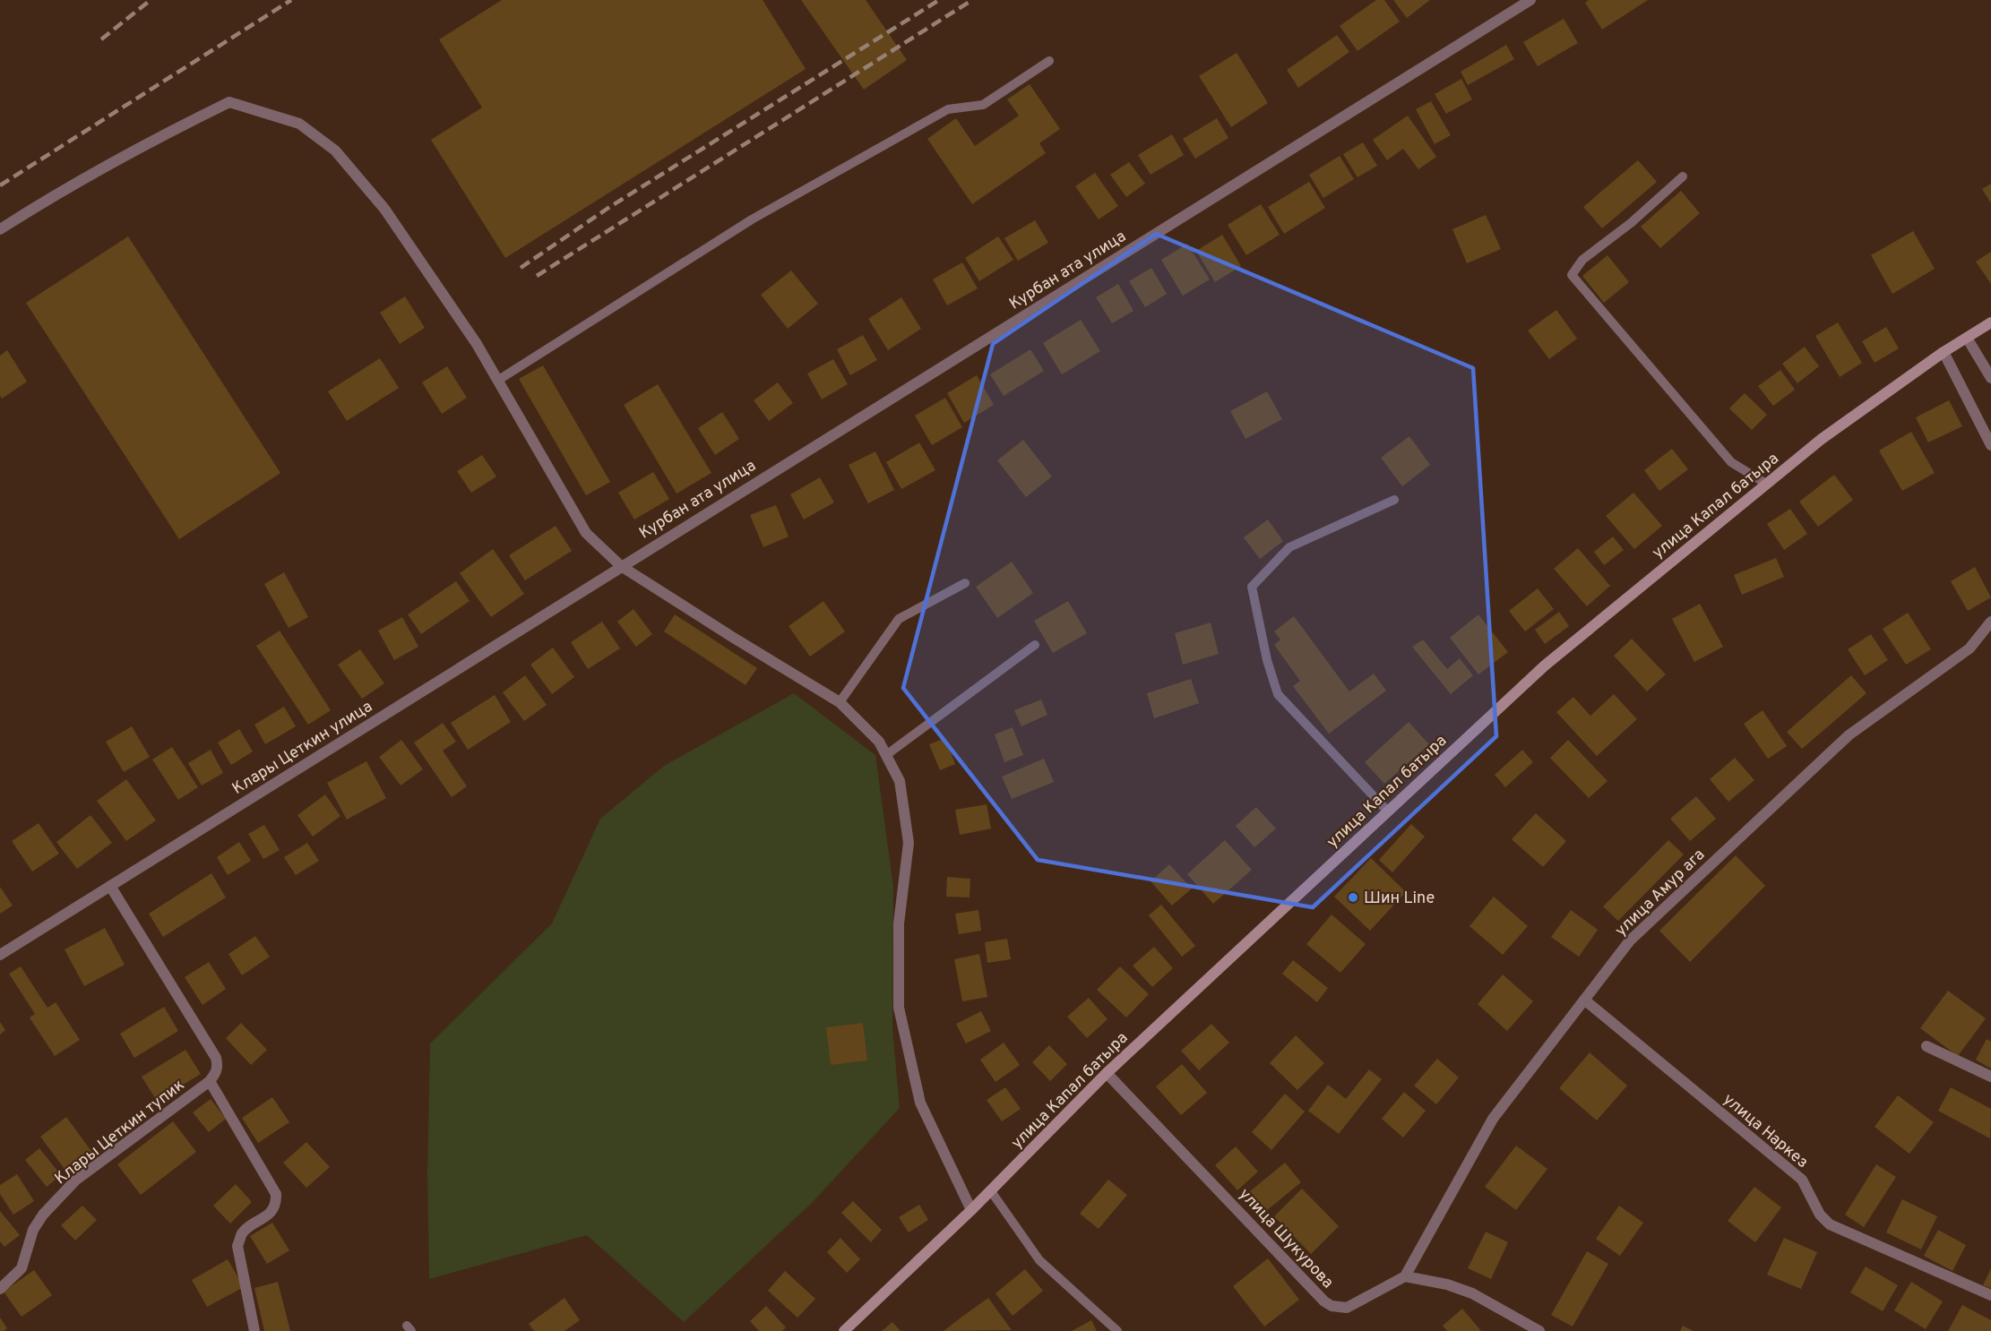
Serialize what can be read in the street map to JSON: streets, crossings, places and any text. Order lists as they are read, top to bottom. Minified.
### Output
{"streets":{"main road":["улица Капал батыра"],"street":["Курбан ата улица","Клары Цеткин улица","улица Амур ага","улица Наркез","Клары Цеткин тупик","улица Шукурова"]},"crossings":[["Курбан ата улица","Клары Цеткин улица"],["улица Капал батыра","улица Шукурова"],["Клары Цеткин улица","Клары Цеткин тупик"],["улица Амур ага","улица Наркез"],["улица Амур ага","улица Шукурова"]],"places":["Шин Line"]}
